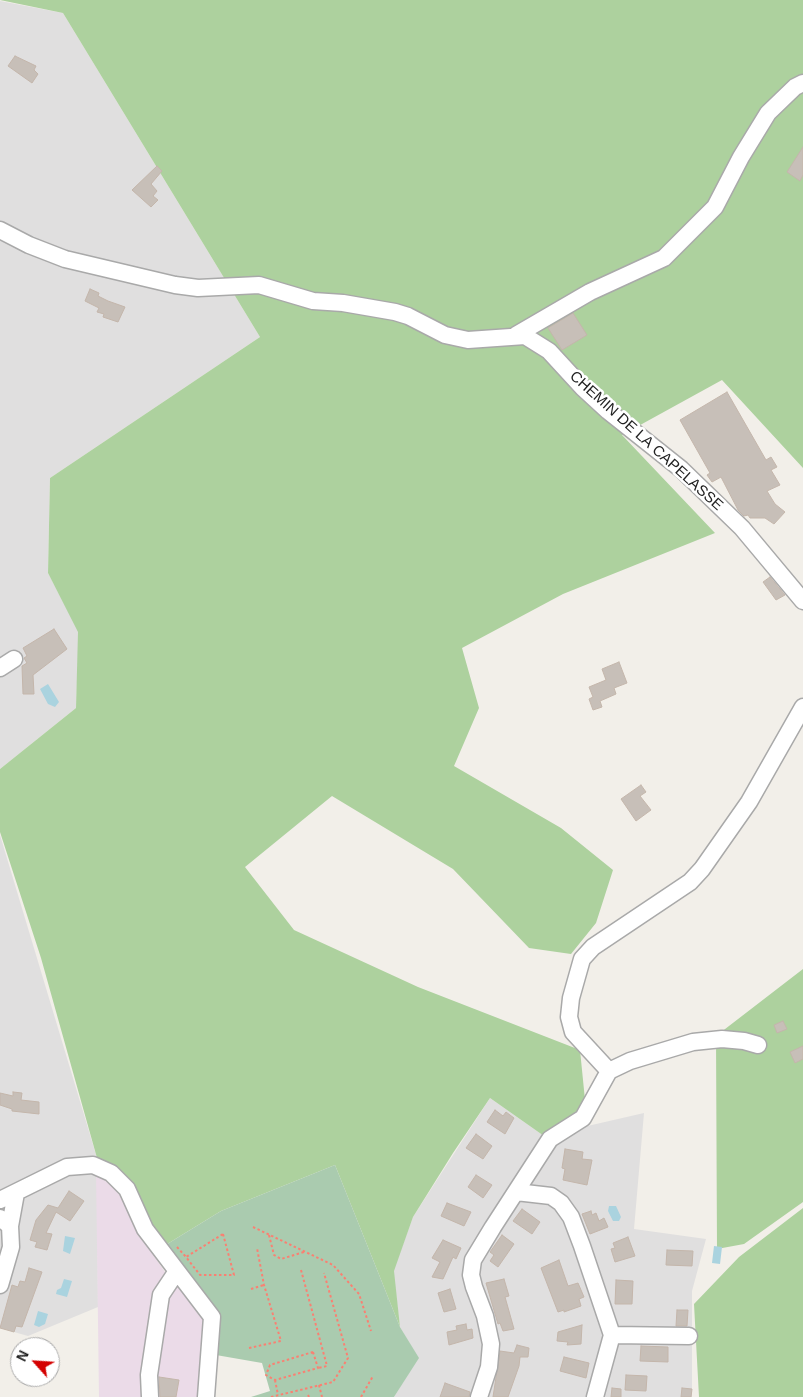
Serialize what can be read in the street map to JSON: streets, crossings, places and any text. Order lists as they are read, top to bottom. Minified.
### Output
{"streets":{"street":["CHEMIN DE LA CAPELASSE"]},"north":"top left"}
